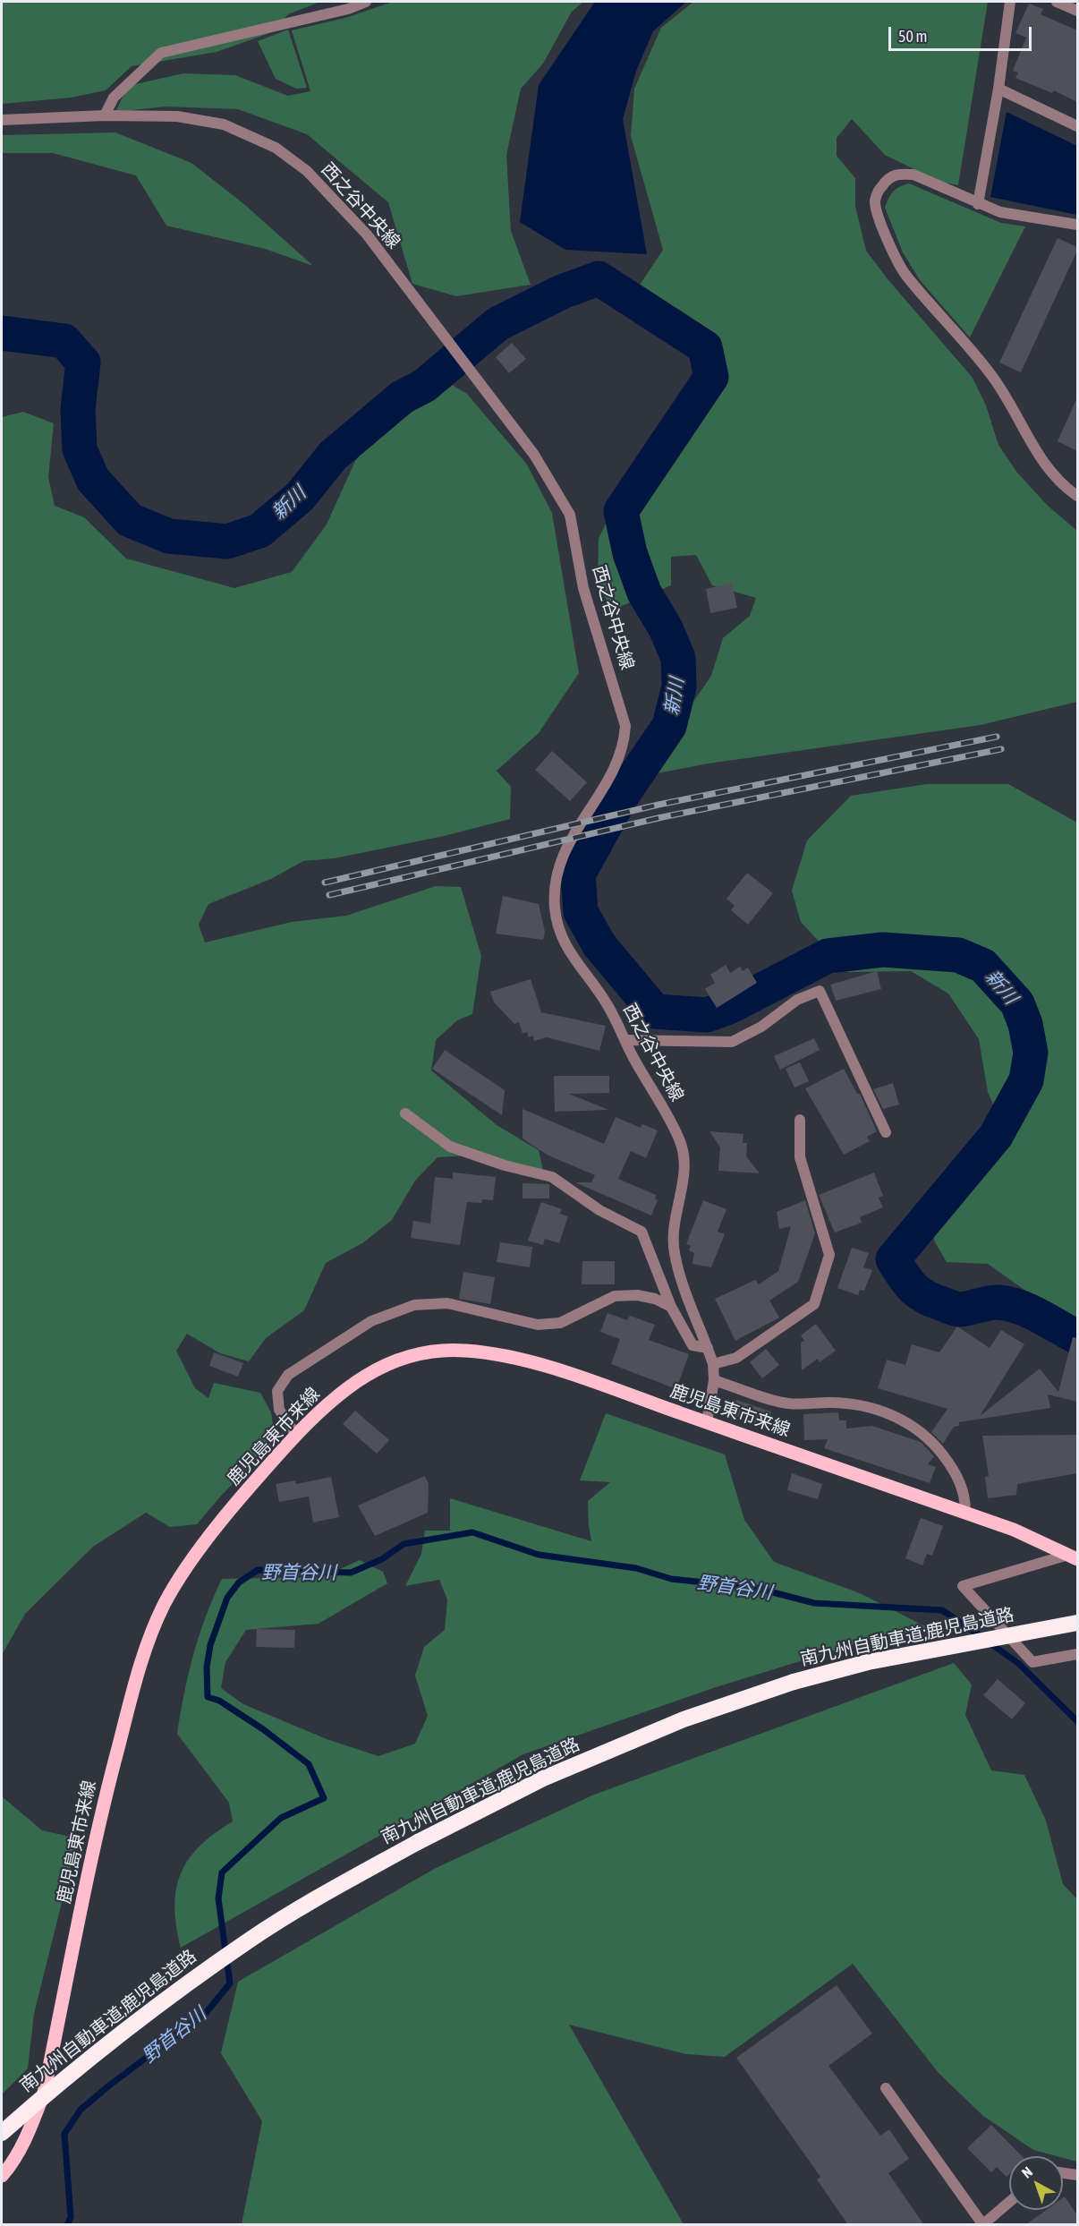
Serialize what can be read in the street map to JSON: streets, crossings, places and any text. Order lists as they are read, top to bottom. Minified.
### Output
{"streets":{"highway":["南九州自動車道;鹿児島道路"],"main road":["鹿児島東市来線"],"street":["西之谷中央線"]},"crossings":[["西之谷中央線","鹿児島東市来線"]],"water":["新川","野首谷川"],"scale_bar":"50 m","north":"top left"}
